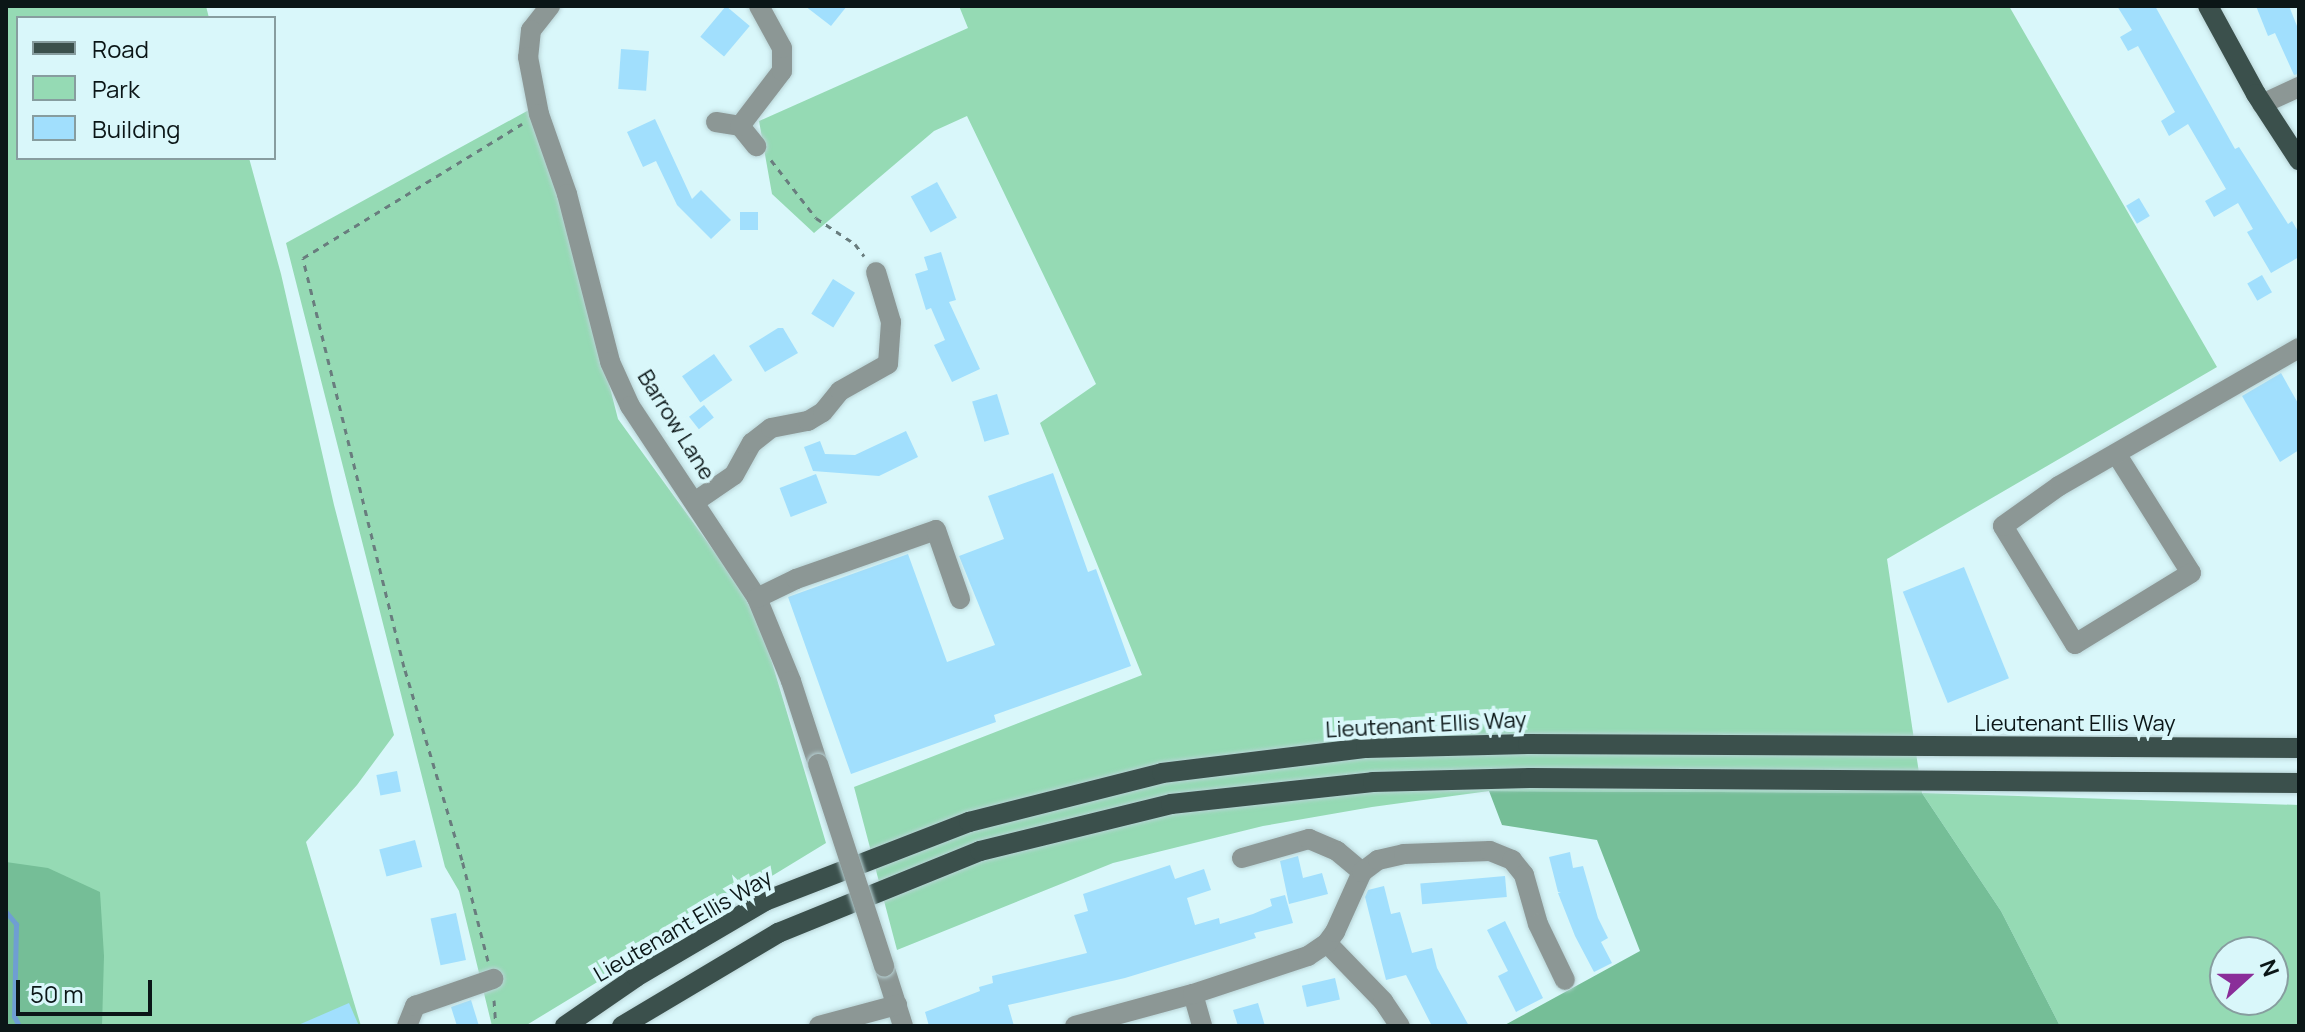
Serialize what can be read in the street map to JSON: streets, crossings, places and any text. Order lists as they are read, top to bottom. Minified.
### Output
{"streets":{"main road":["Lieutenant Ellis Way"],"street":["Barrow Lane"]},"legend":["Road","Park","Building"],"scale_bar":"50 m","north":"right"}
